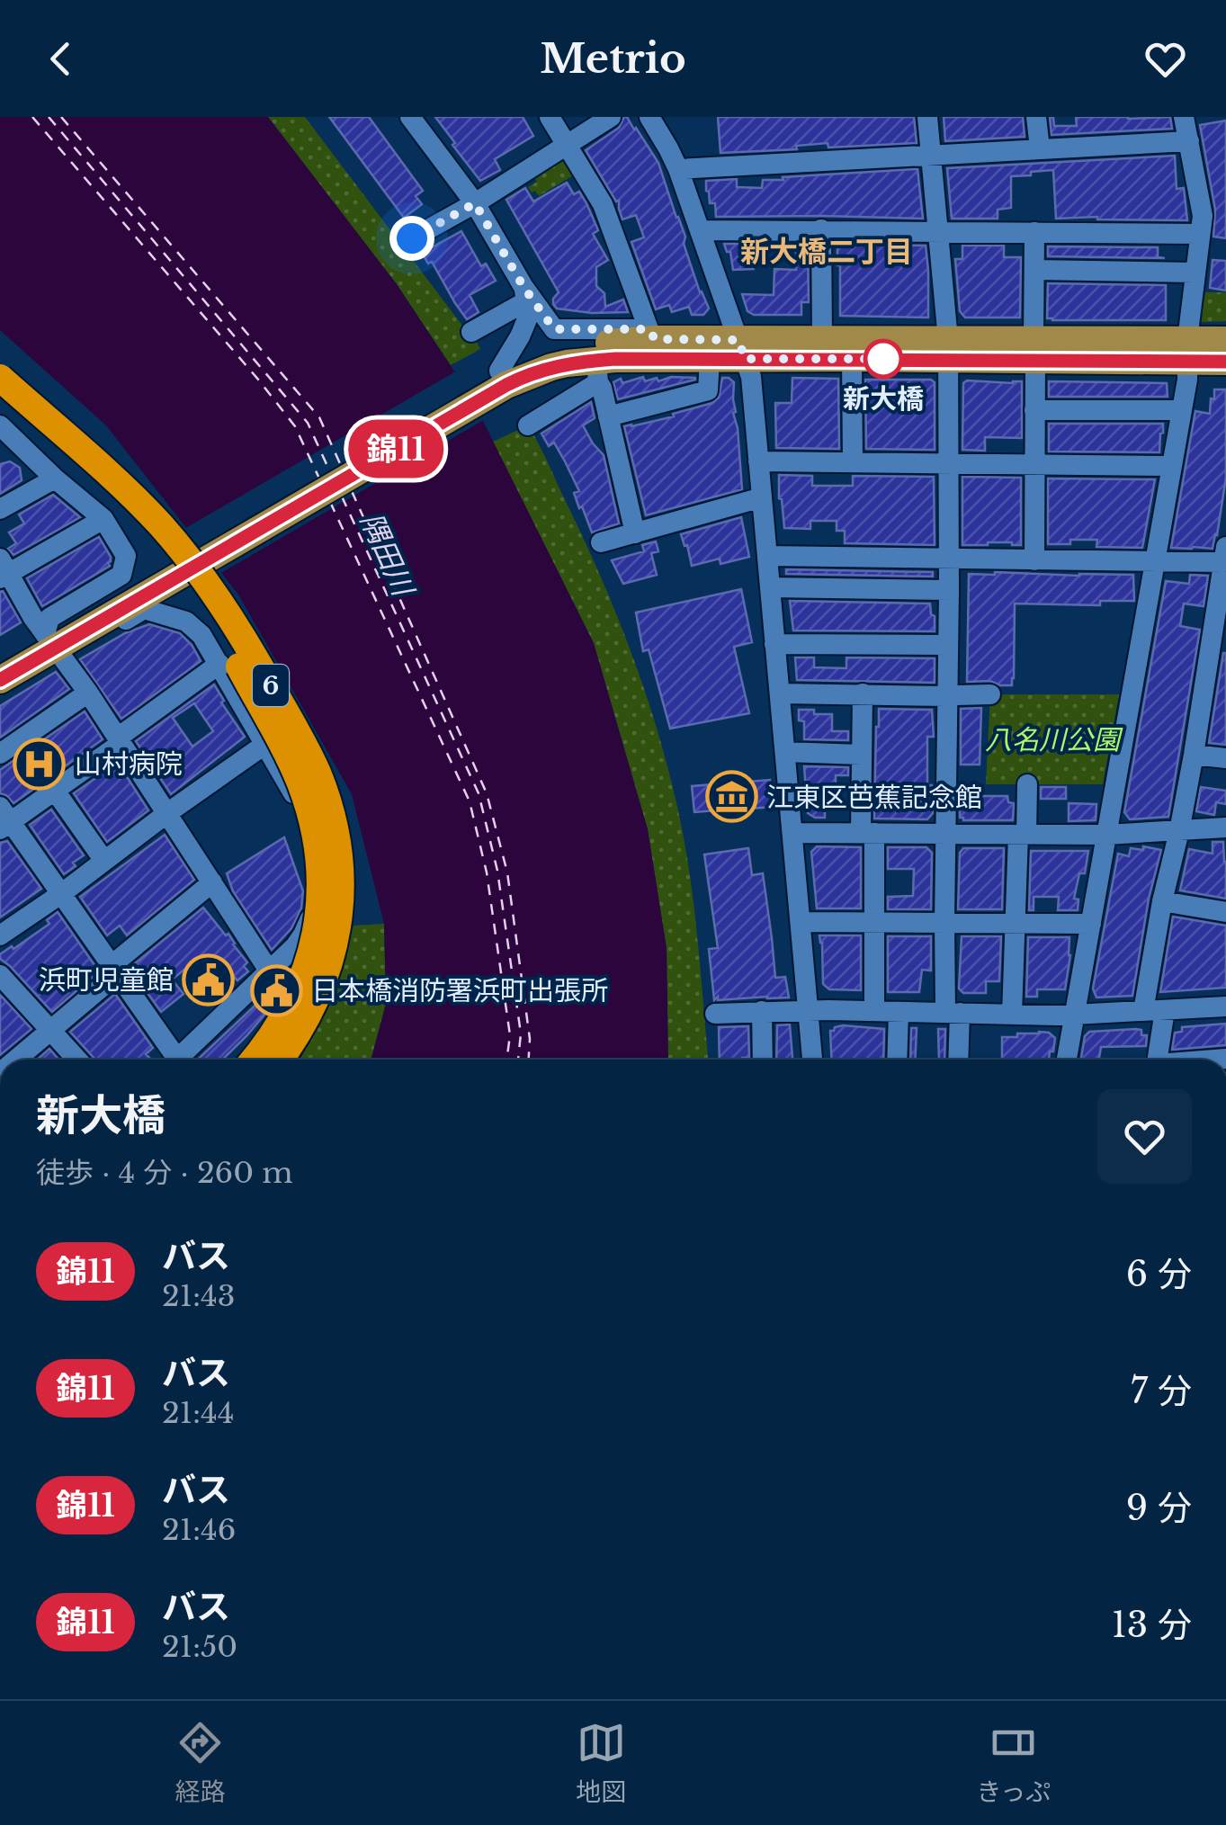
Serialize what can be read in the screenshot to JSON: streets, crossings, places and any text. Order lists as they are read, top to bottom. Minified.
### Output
{"streets":{"highway":["6"]},"districts":["新大橋二丁目"],"water":["隅田川"],"parks":["八名川公園"],"places":{"other":["新大橋"],"hospital":["山村病院"],"museum":["江東区芭蕉記念館"],"public building":["浜町児童館","日本橋消防署浜町出張所"]},"lines":["bus line 錦11"],"page":{"header":"Metrio","on_map":"錦11","heading":["新大橋","徒歩 · 4 分 · 260 m"],"list":[{"mark":"錦11","name":"バス","note":"21:43","value":"6 分"},{"mark":"錦11","name":"バス","note":"21:44","value":"7 分"},{"mark":"錦11","name":"バス","note":"21:46","value":"9 分"},{"mark":"錦11","name":"バス","note":"21:50","value":"13 分"}],"tabs":["経路","地図","きっぷ"]}}
